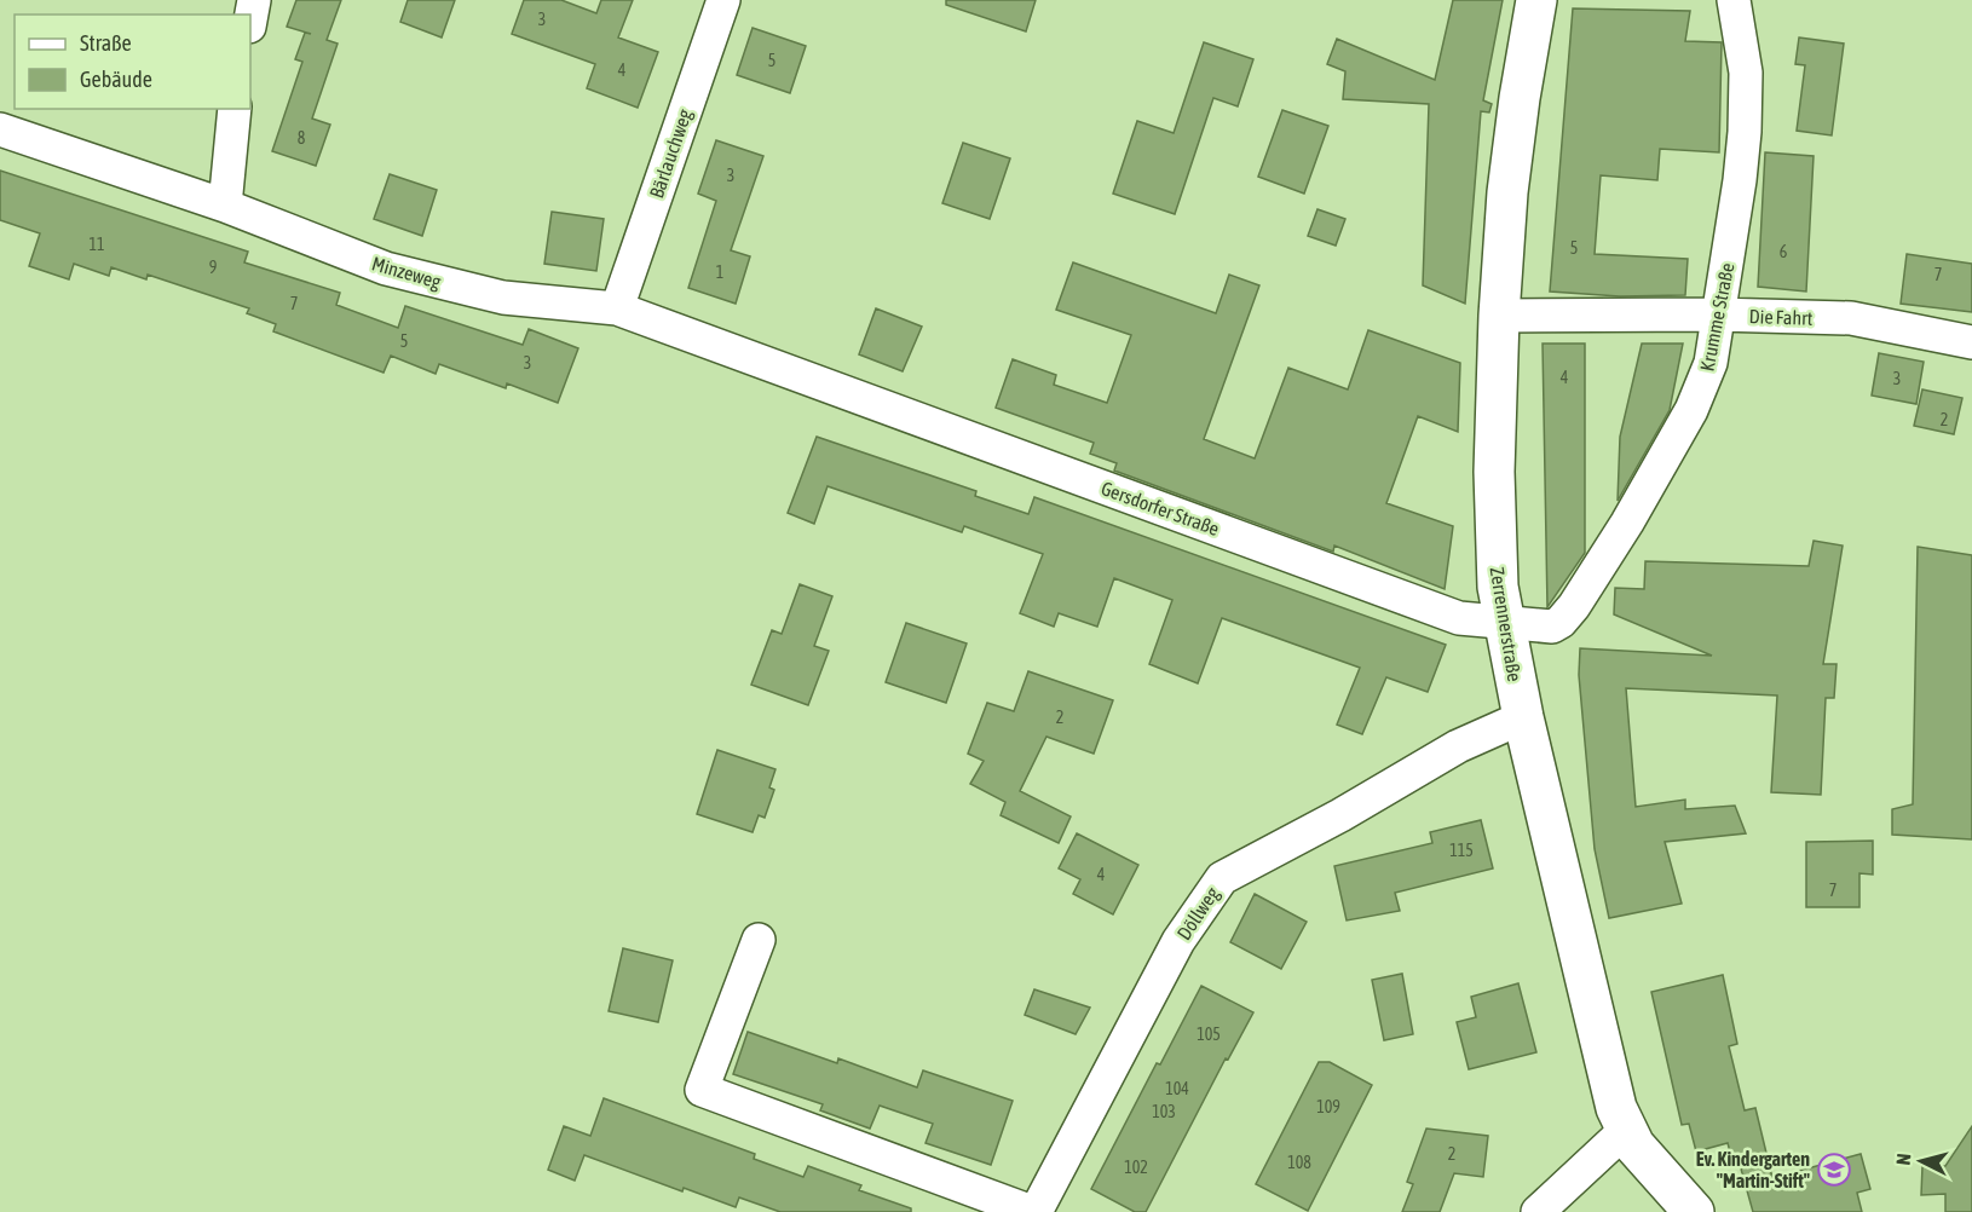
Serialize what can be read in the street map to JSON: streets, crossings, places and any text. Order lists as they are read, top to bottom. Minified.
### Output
{"streets":{"main road":["Zerrennerstraße"],"street":["Bärlauchweg","Minzeweg","Krumme Straße","Die Fahrt","Gersdorfer Straße","Döllweg"]},"crossings":[["Bärlauchweg","Minzeweg"],["Minzeweg","Gersdorfer Straße"],["Krumme Straße","Die Fahrt"],["Krumme Straße","Gersdorfer Straße"],["Krumme Straße","Zerrennerstraße"],["Die Fahrt","Zerrennerstraße"],["Gersdorfer Straße","Zerrennerstraße"],["Zerrennerstraße","Döllweg"]],"places":{"school or university":["Ev. Kindergarten \"Martin-Stift\""]},"house_numbers":["3","5","4","8","3","11","5","6","9","1","7","7","5","3","4","3","2","2","115","4","7","105","104","109","103","2","108","102"],"legend":["Straße","Gebäude"],"north":"left"}
